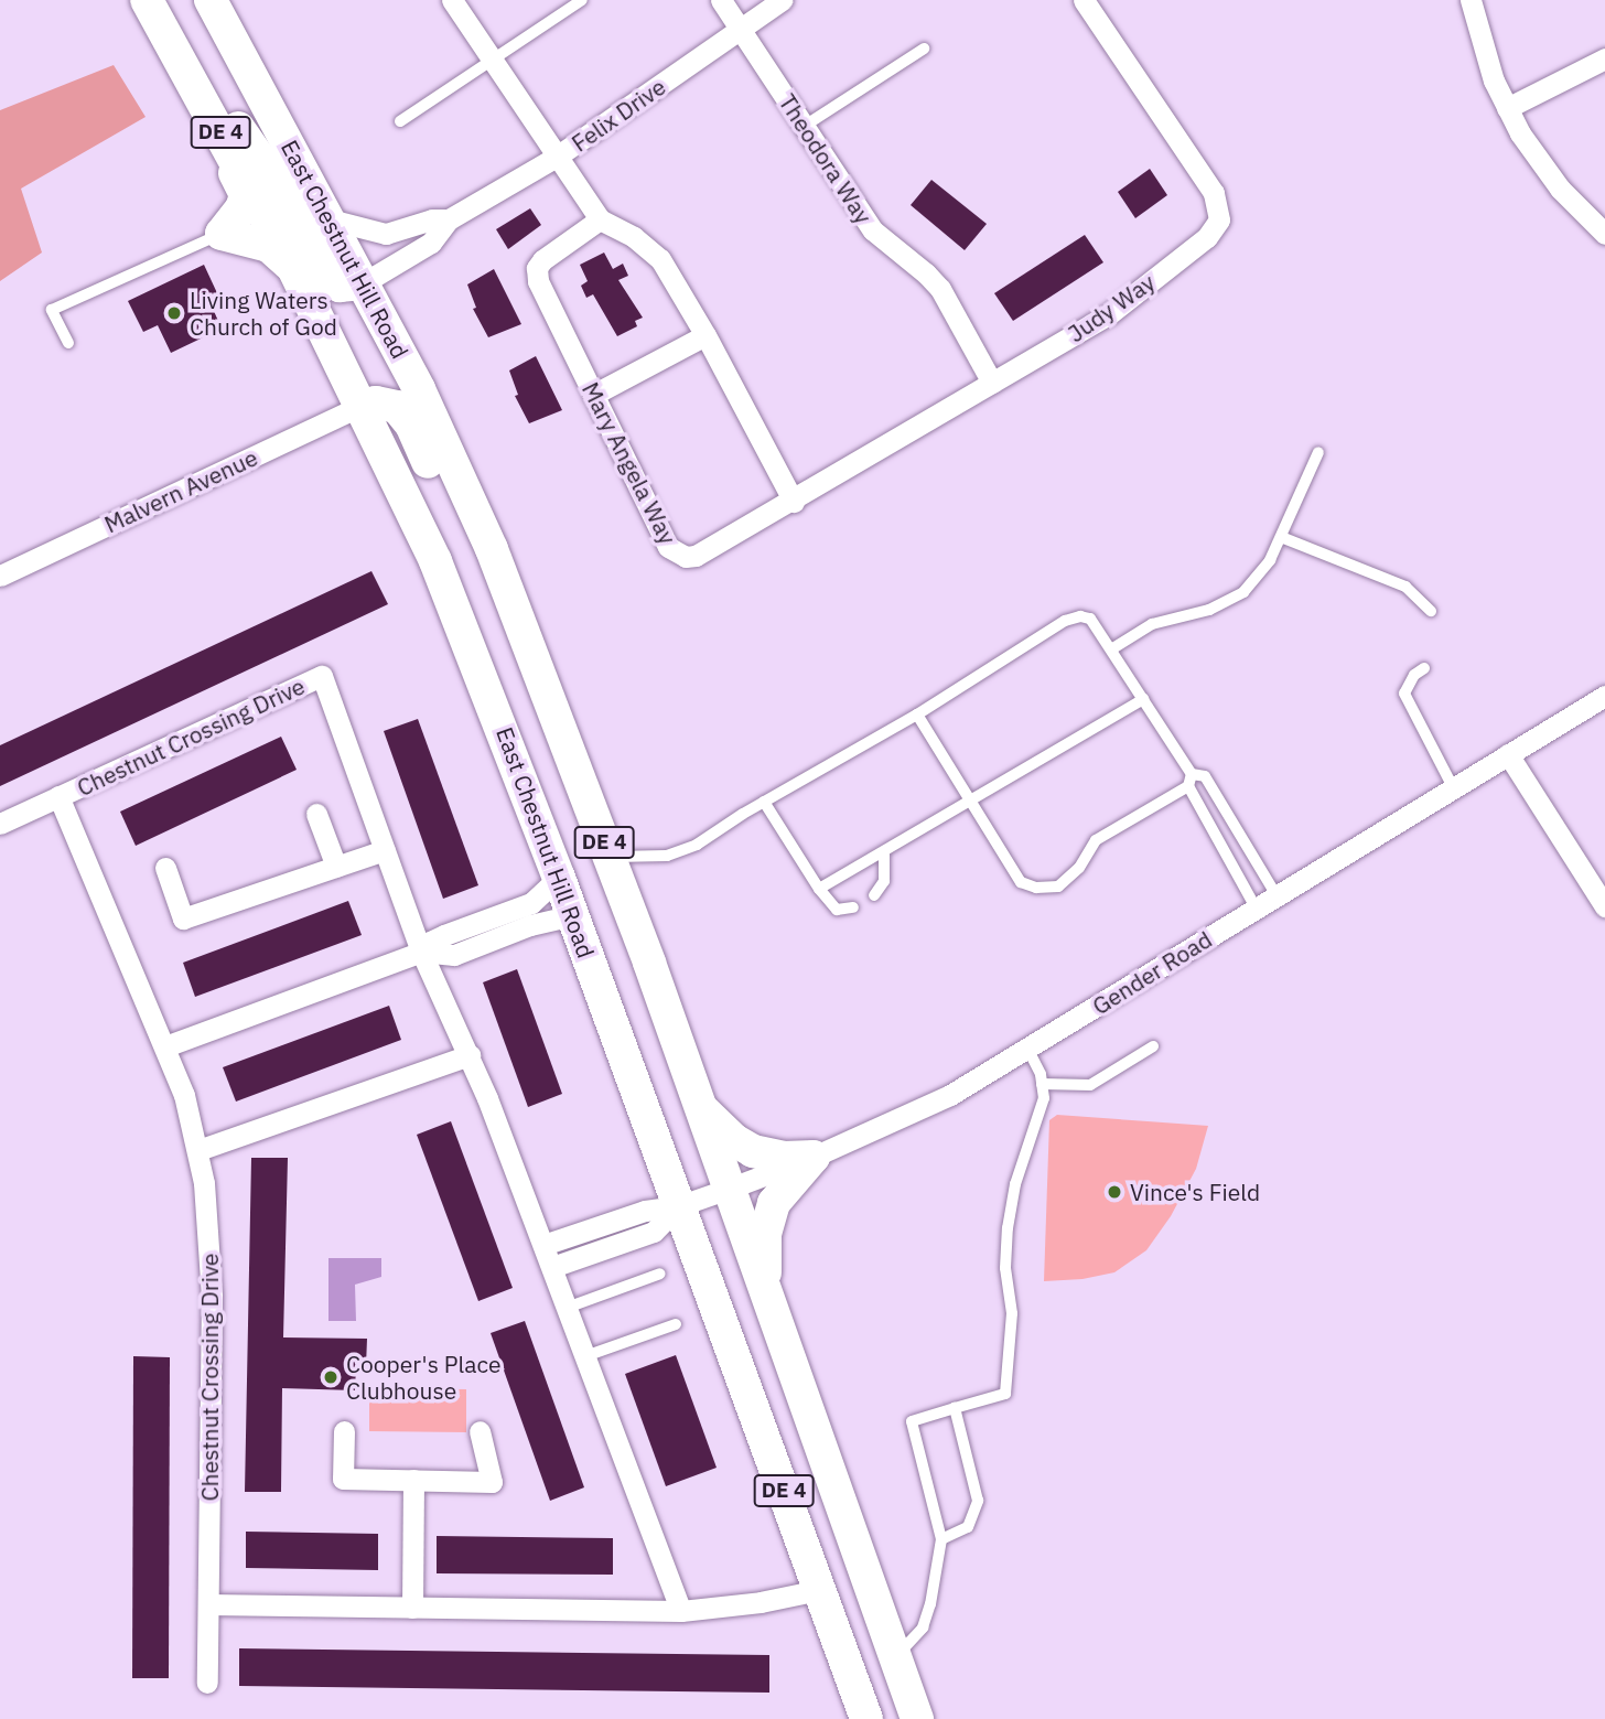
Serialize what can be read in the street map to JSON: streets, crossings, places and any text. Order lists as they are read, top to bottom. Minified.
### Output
{"streets":{"main road":["DE 4","East Chestnut Hill Road"],"street":["Felix Drive","Theodora Way","Judy Way","Mary Angela Way","Malvern Avenue","Chestnut Crossing Drive","Gender Road"]},"crossings":[["Felix Drive","Theodora Way"],["Felix Drive","East Chestnut Hill Road"],["Theodora Way","Judy Way"],["Theodora Way","Mary Angela Way"],["East Chestnut Hill Road","Malvern Avenue"],["East Chestnut Hill Road","Gender Road"],["Judy Way","Mary Angela Way"]],"places":["Living Waters Church of God","Vince's Field","Cooper's Place Clubhouse"]}
